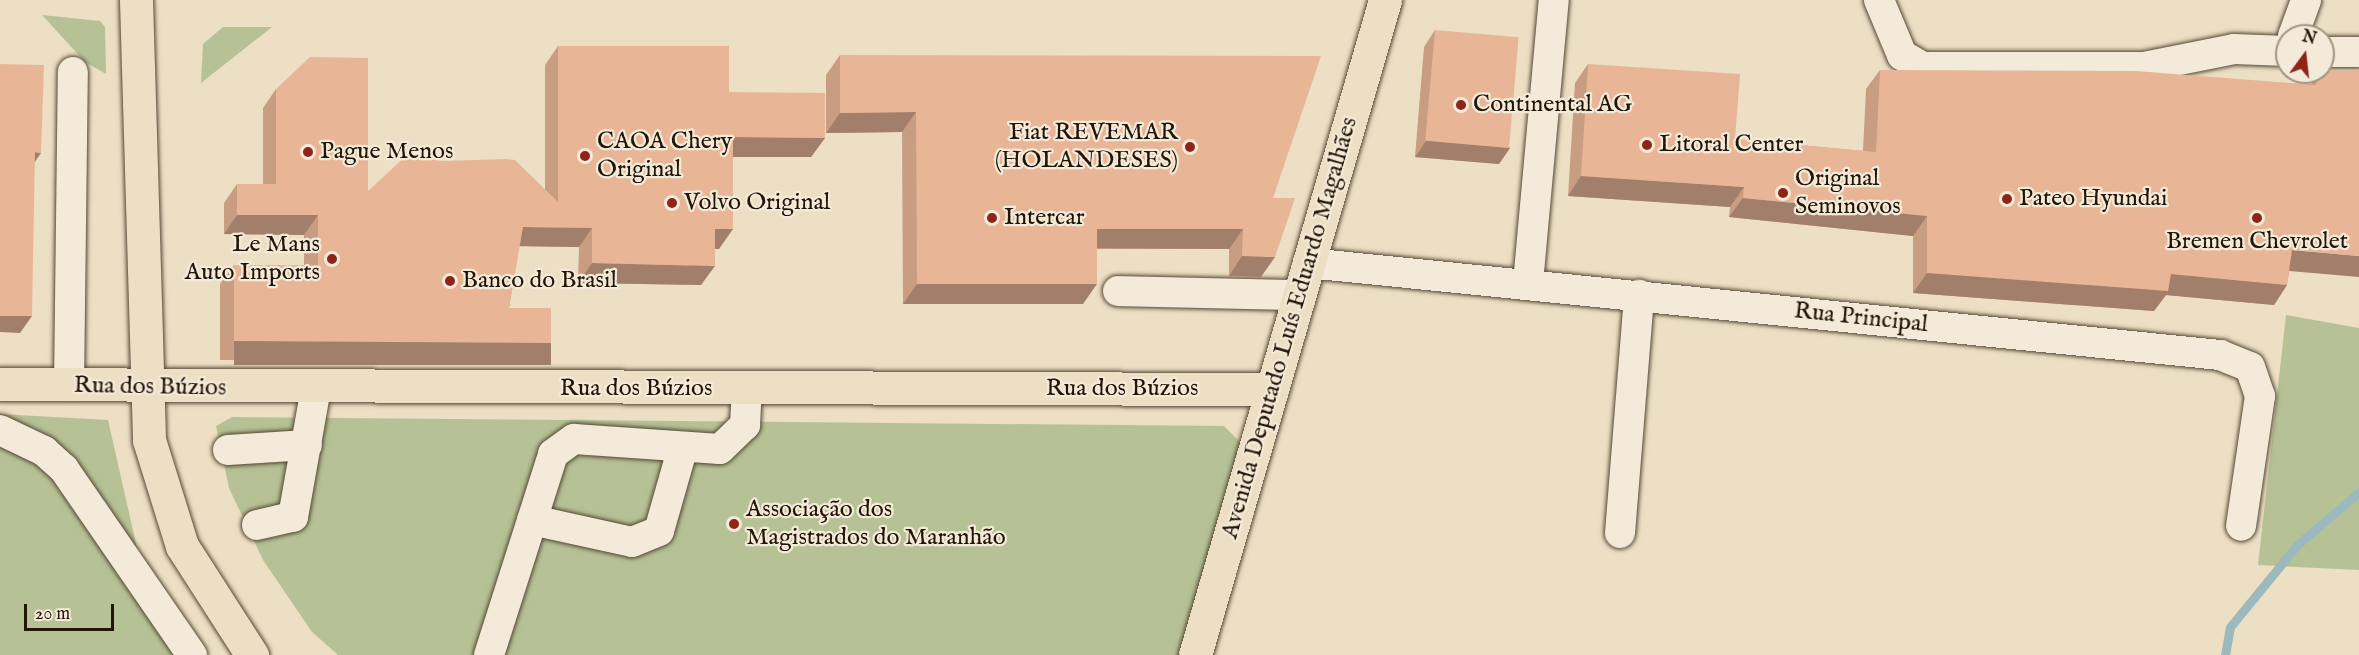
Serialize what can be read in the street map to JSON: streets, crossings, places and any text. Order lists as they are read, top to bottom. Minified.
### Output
{"streets":{"main road":["Avenida Deputado Luís Eduardo Magalhães","Rua dos Búzios"],"street":["Rua Principal"]},"crossings":[["Rua Principal","Avenida Deputado Luís Eduardo Magalhães"],["Avenida Deputado Luís Eduardo Magalhães","Rua dos Búzios"]],"places":["Continental AG","Litoral Center","Fiat REVEMAR (HOLANDESES)","Pague Menos","CAOA Chery Original","Original Seminovos","Pateo Hyundai","Volvo Original","Intercar","Bremen Chevrolet","Le Mans Auto Imports","Banco do Brasil","Associação dos Magistrados do Maranhão"],"scale_bar":"20 m","north":"top"}
